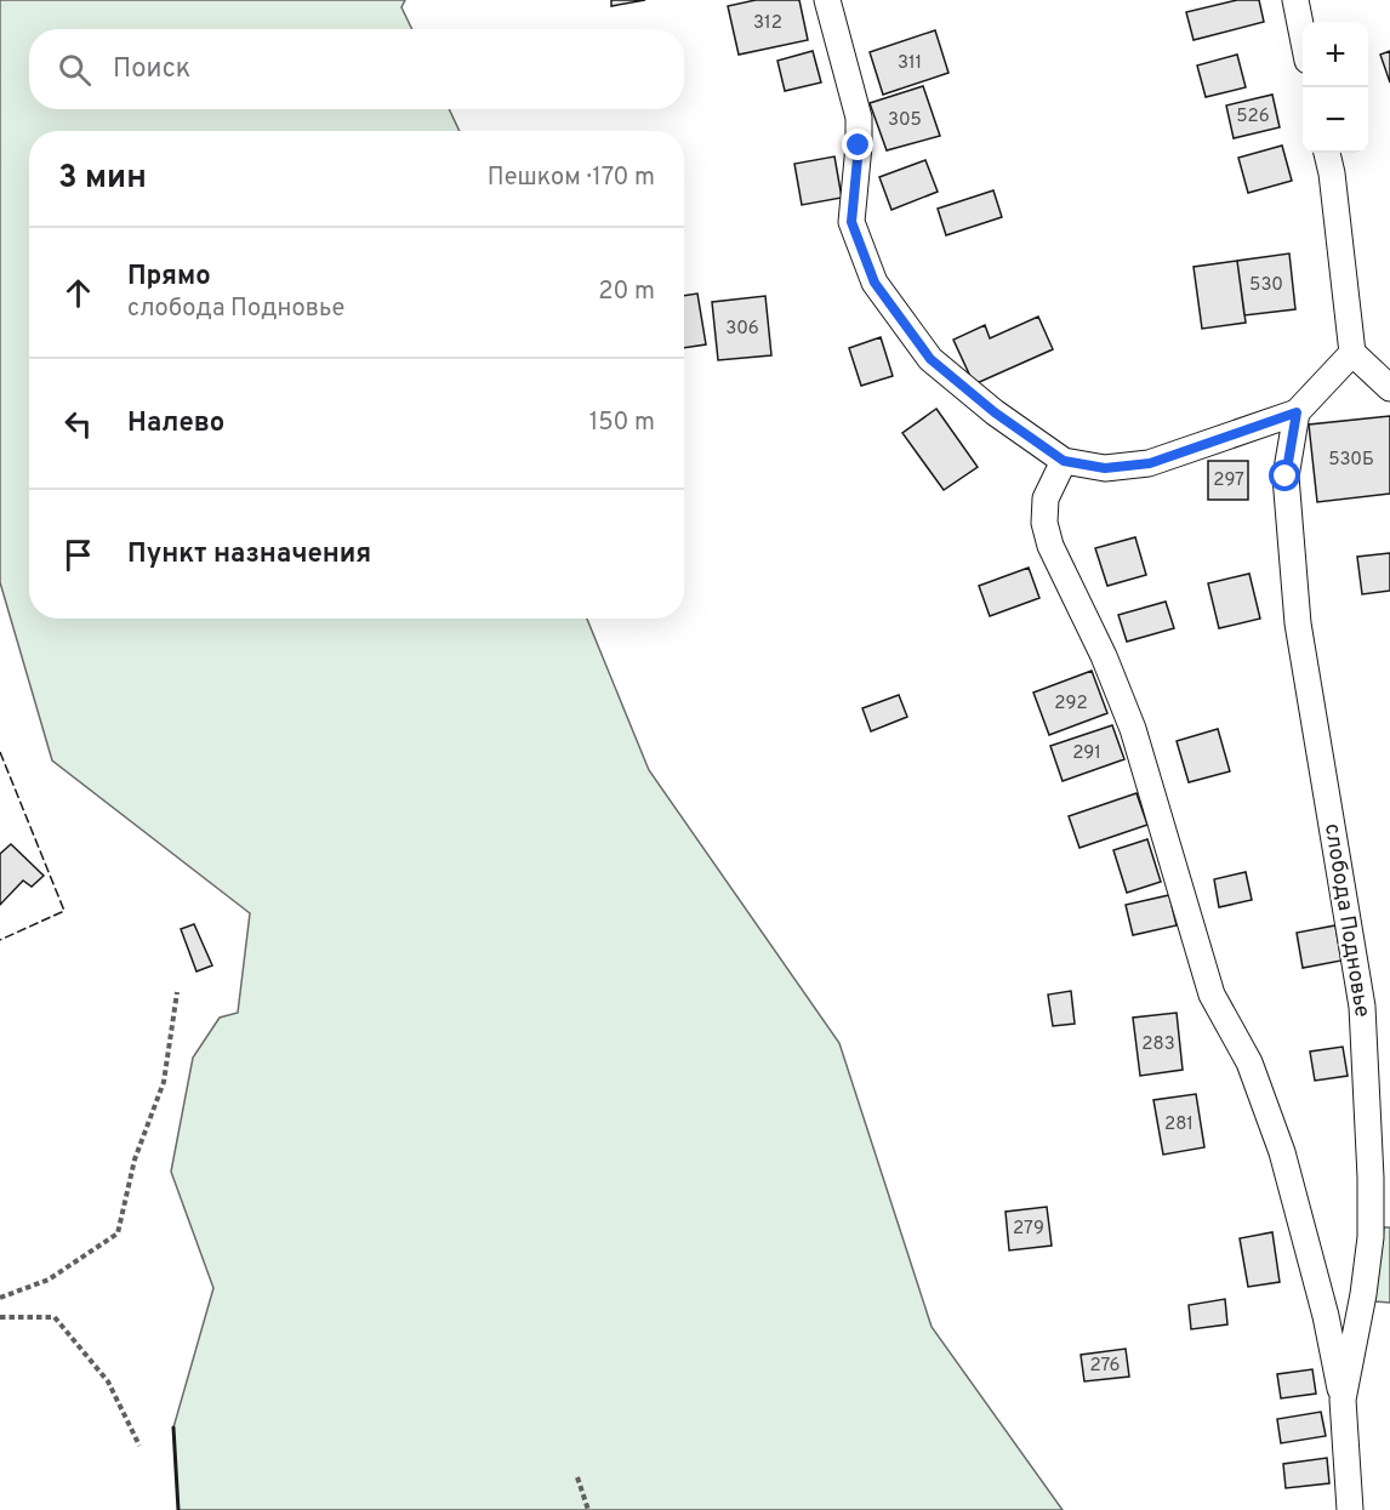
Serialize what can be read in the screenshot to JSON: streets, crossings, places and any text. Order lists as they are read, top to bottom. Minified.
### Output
{"streets":{"street":["слобода Подновье"]},"house_numbers":["312","311","526","305","530","306","530Б","297","292","291","283","281","279","276"],"page":{"map_buttons":["+","−"],"search":"Поиск","heading":["3 мин","Пешком · 170 m"],"list":[["Прямо","слобода Подновье","20 m"],["Налево","150 m"],"Пункт назначения"]}}
